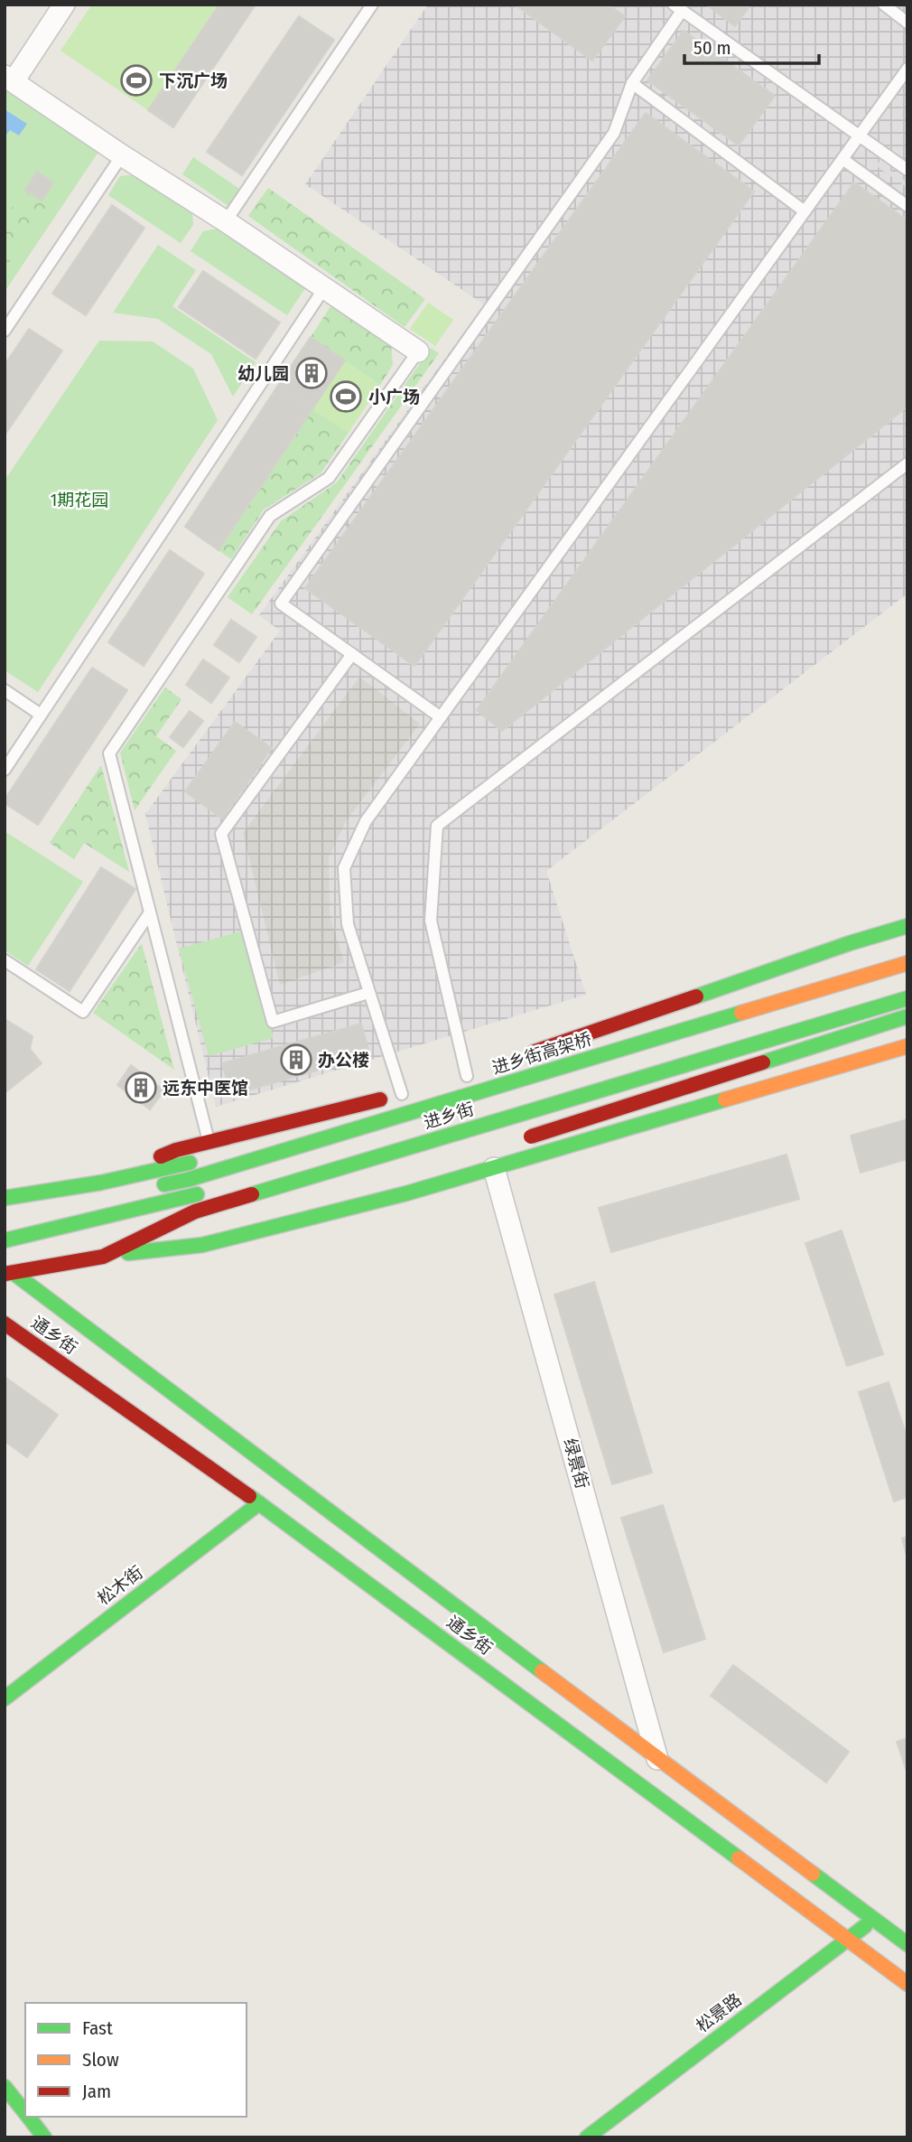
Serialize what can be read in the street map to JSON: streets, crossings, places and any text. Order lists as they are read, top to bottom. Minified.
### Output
{"streets":{"main road":["进乡街高架桥","进乡街","通乡街","松木街","松景路"],"street":["绿景街"]},"crossings":[["进乡街","通乡街"],["通乡街","绿景街"],["通乡街","松木街"],["通乡街","松景路"]],"parks":["1期花园"],"places":{"sports":["下沉广场","小广场"],"building":["幼儿园","办公楼","远东中医馆"]},"legend":["Fast","Slow","Jam"],"scale_bar":"50 m"}
